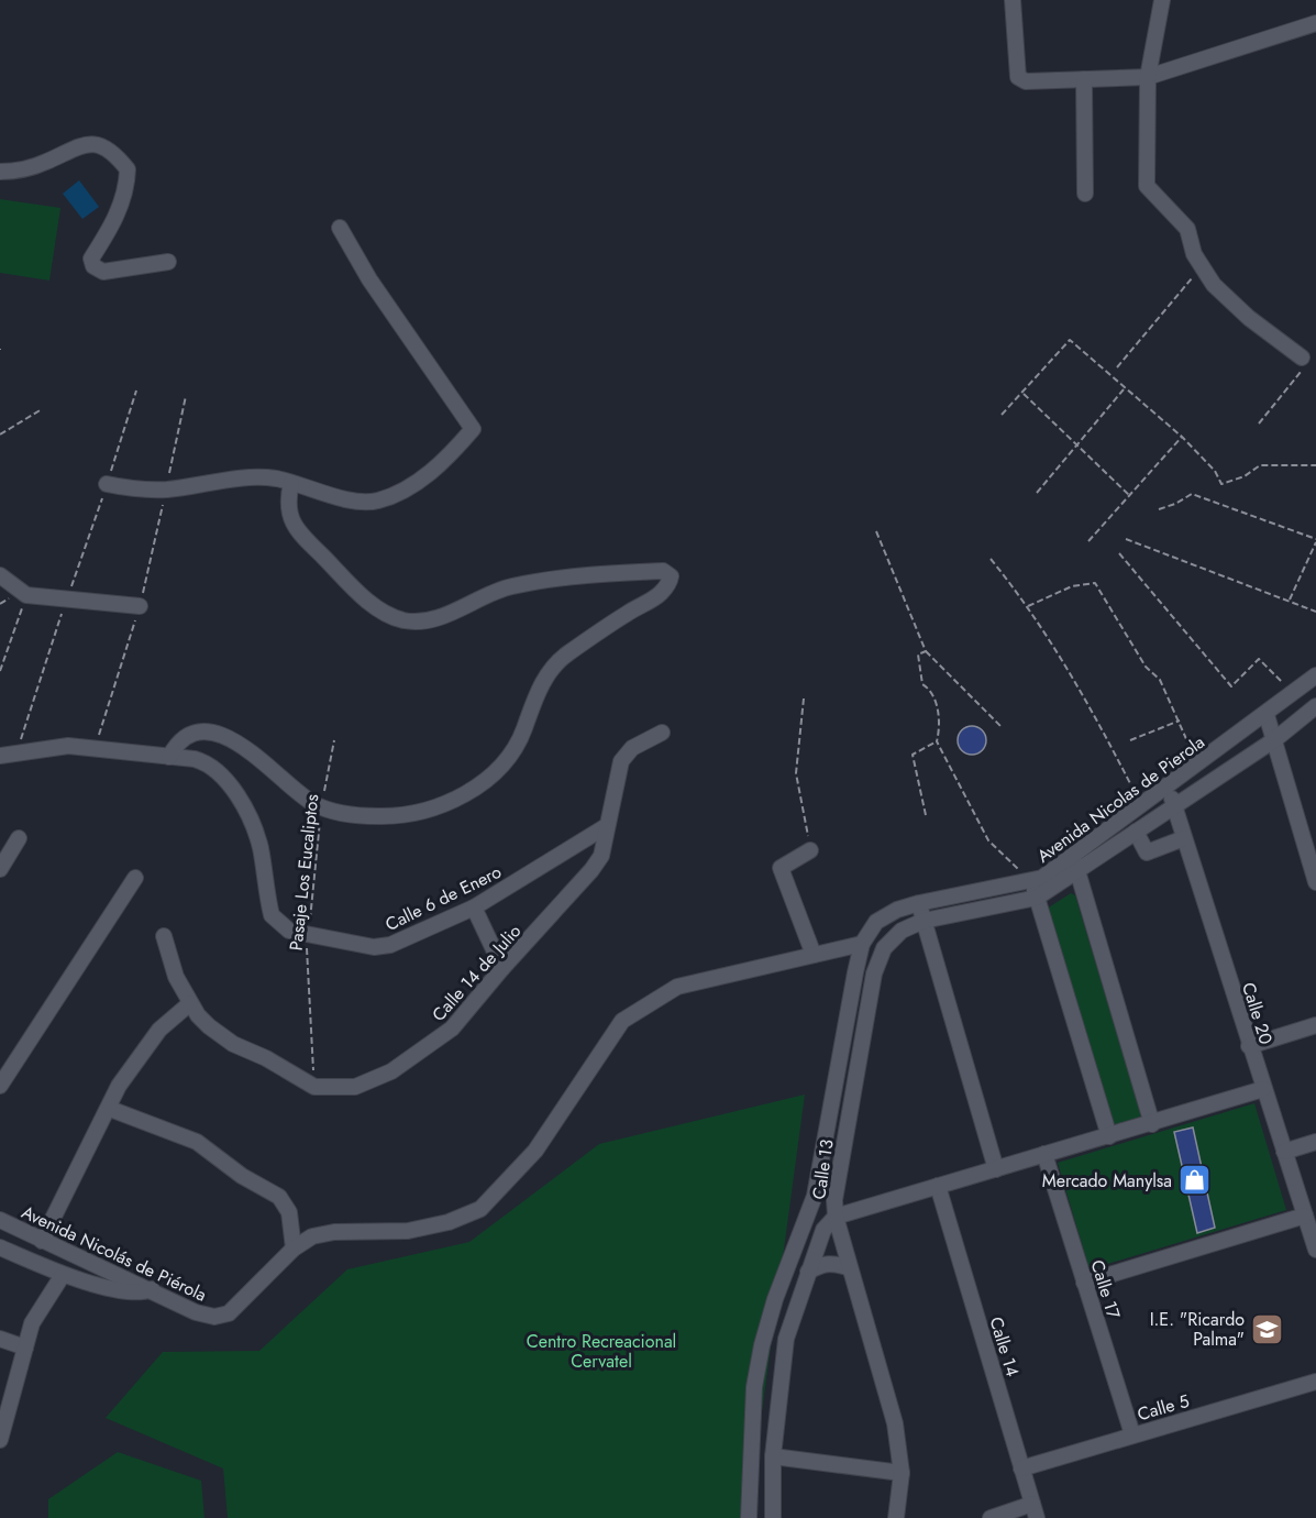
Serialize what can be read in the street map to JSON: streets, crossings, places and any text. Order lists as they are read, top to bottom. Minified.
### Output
{"streets":{"street":["Avenida Nicolas de Pierola","Calle 6 de Enero","Calle 14 de Julio","Calle 20","Calle 13","Avenida Nicolás de Piérola","Calle 17","Calle 14","Calle 5"],"path":["Pasaje Los Eucaliptos"]},"crossings":[["Avenida Nicolas de Pierola","Calle 20"],["Avenida Nicolas de Pierola","Avenida Nicolás de Piérola"],["Pasaje Los Eucaliptos","Calle 6 de Enero"],["Pasaje Los Eucaliptos","Calle 14 de Julio"],["Calle 6 de Enero","Calle 14 de Julio"],["Calle 17","Calle 5"],["Calle 14","Calle 5"]],"parks":["Centro Recreacional Cervatel"],"places":{"shop":["Mercado Manylsa"],"school or university":["I.E. \"Ricardo Palma\""]}}
